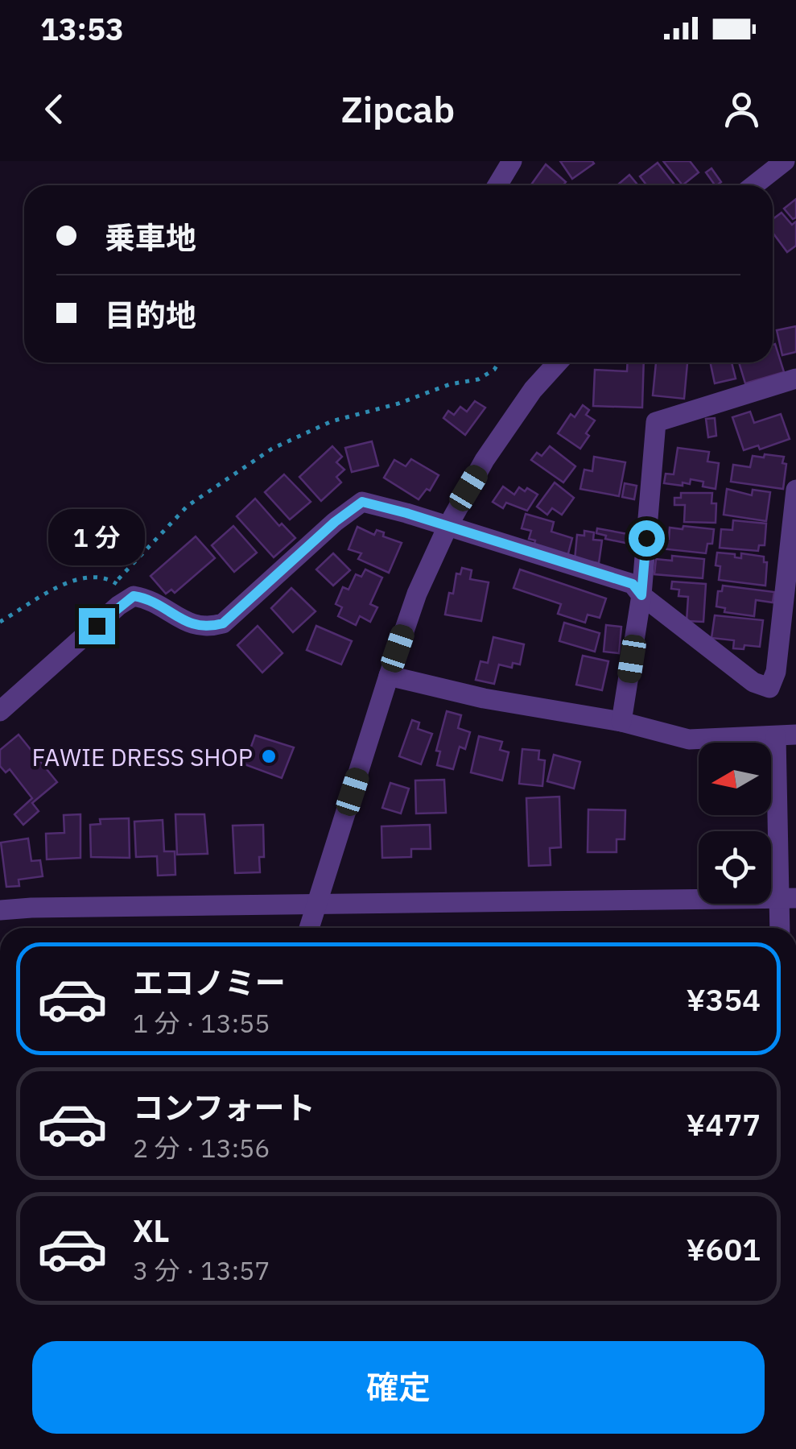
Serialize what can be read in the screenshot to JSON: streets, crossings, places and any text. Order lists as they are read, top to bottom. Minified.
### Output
{"places":["FAWIE DRESS SHOP"],"north":"left","page":{"status":"13:53","header":"Zipcab","banner":["乗車地","目的地"],"bubble":"1 分","list":[{"name":"エコノミー","note":"1 分 · 13:55","value":"¥354"},{"name":"コンフォート","note":"2 分 · 13:56","value":"¥477"},{"name":"XL","note":"3 分 · 13:57","value":"¥601"}],"buttons":"確定"}}
